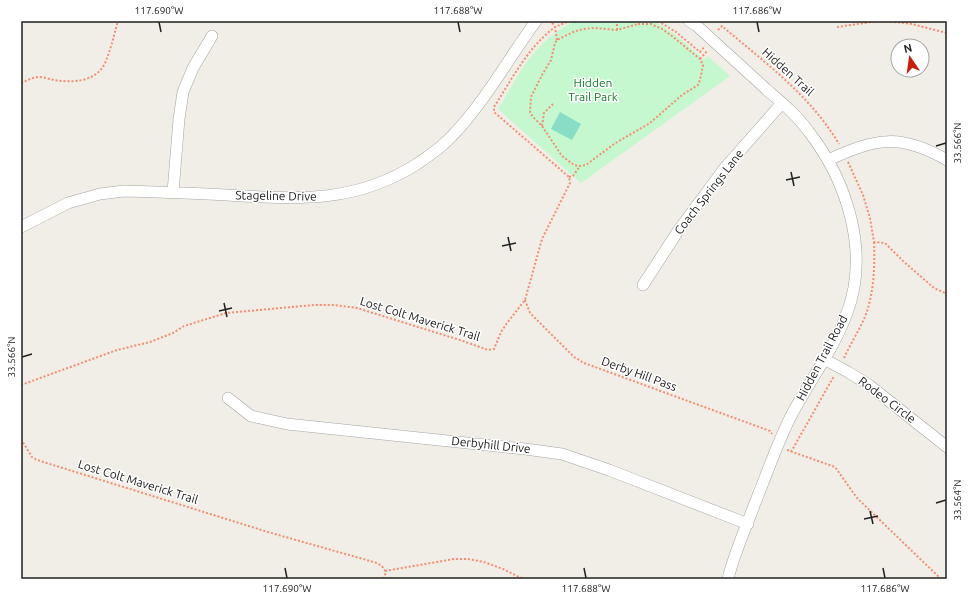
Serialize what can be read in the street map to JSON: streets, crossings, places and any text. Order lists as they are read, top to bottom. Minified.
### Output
{"streets":{"street":["Coach Springs Lane","Stageline Drive","Hidden Trail Road","Rodeo Circle","Derbyhill Drive"],"path":["Hidden Trail","Lost Colt Maverick Trail","Derby Hill Pass"]},"crossings":[["Coach Springs Lane","Hidden Trail Road"],["Lost Colt Maverick Trail","Derby Hill Pass"],["Hidden Trail Road","Rodeo Circle"],["Hidden Trail Road","Derbyhill Drive"]],"parks":["Hidden Trail Park"],"north":"top","coordinates":["117.690°W","117.688°W","117.686°W","33.566°N","33.564°N"]}
